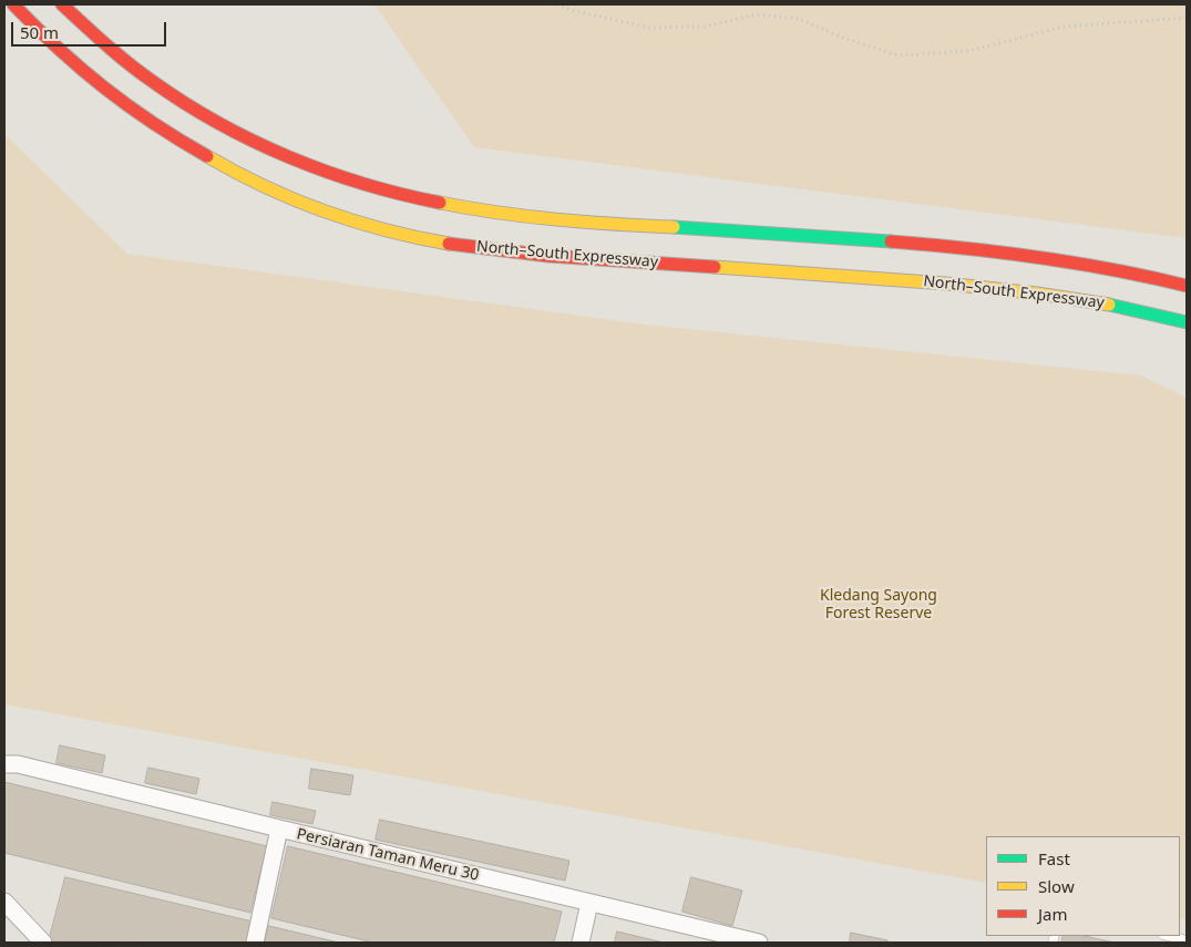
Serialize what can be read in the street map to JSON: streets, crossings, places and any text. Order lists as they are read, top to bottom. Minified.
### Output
{"streets":{"highway":["North–South Expressway"],"street":["Persiaran Taman Meru 30"]},"parks":["Kledang Sayong Forest Reserve"],"legend":["Fast","Slow","Jam"],"scale_bar":"50 m"}
